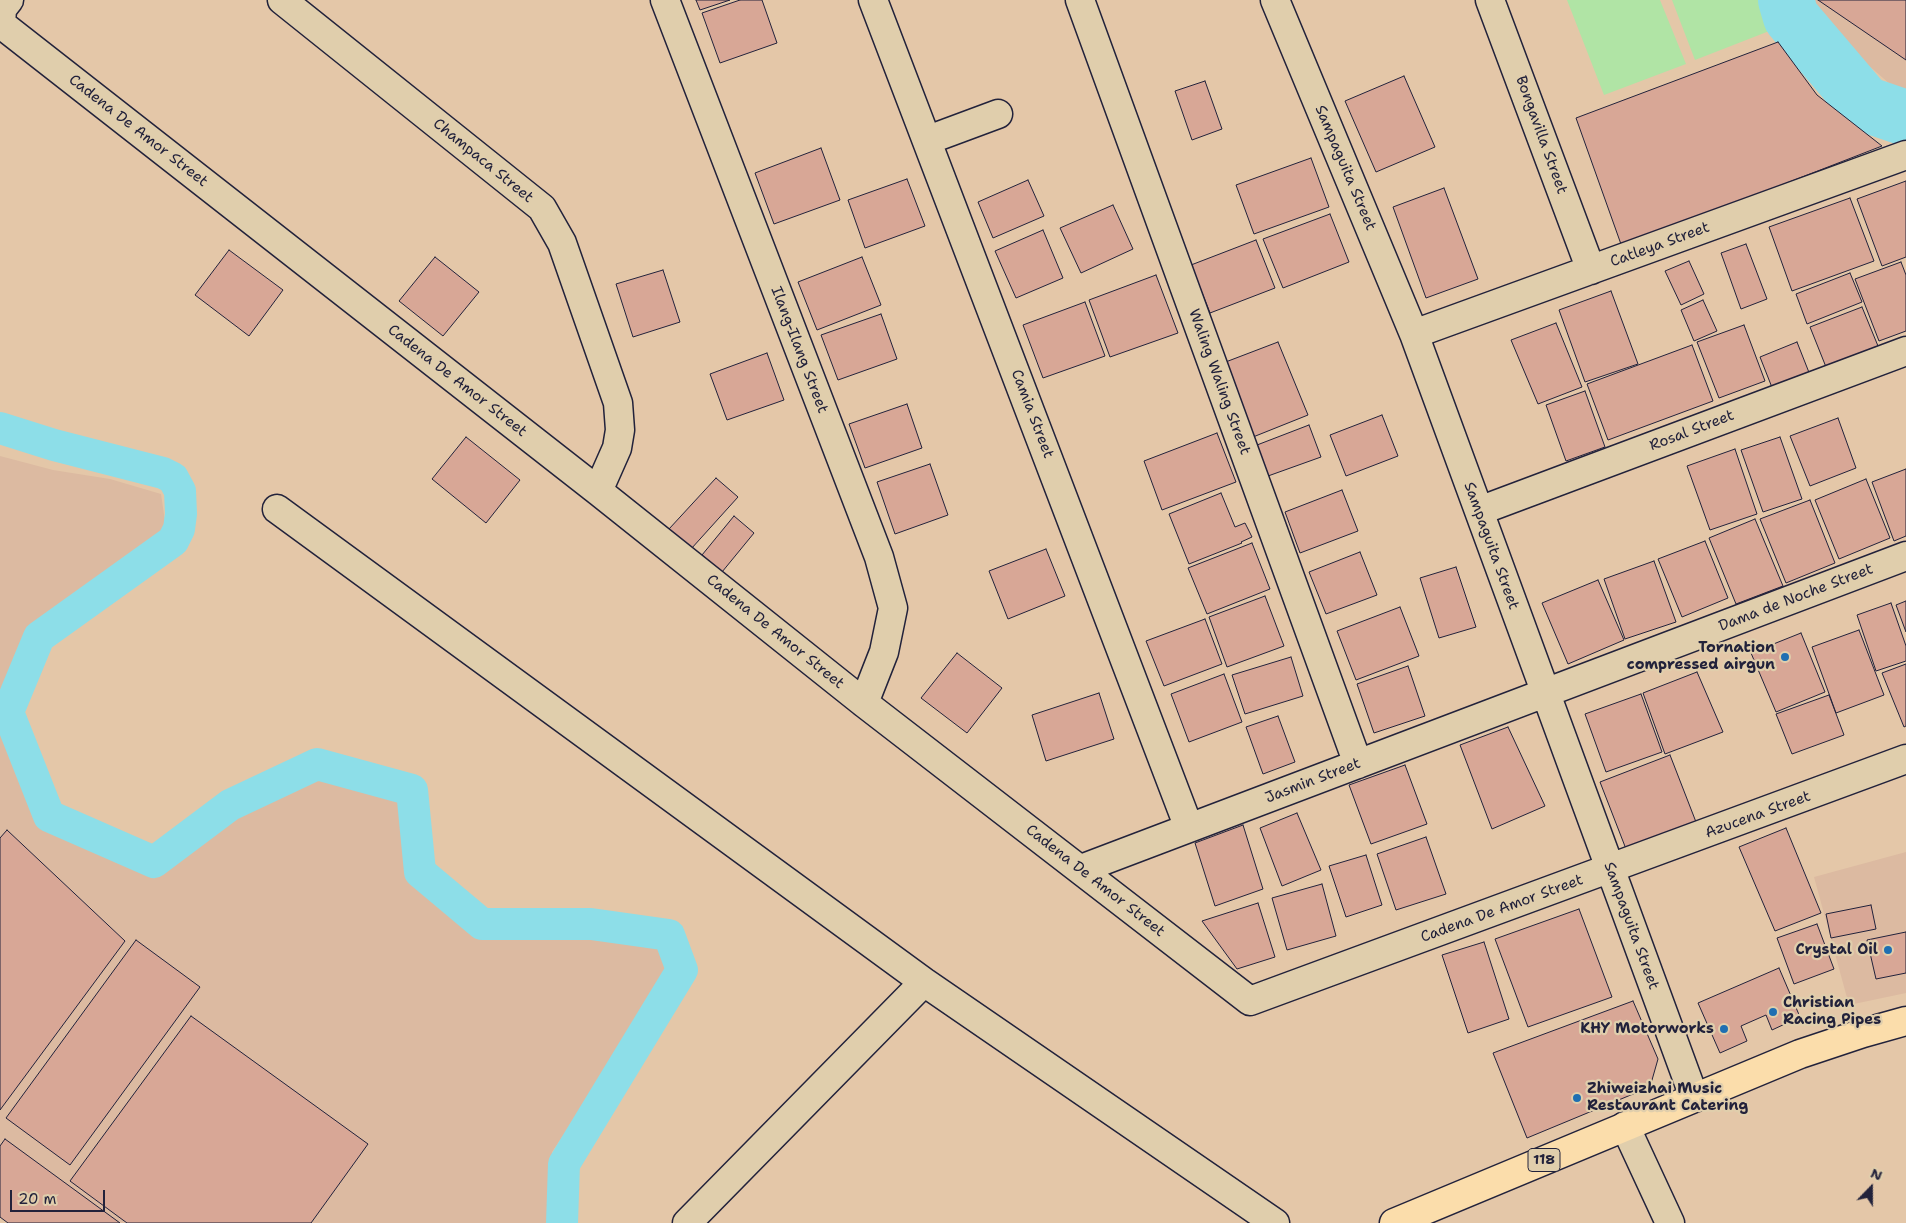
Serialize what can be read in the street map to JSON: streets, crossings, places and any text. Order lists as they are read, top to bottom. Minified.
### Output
{"streets":{"main road":["118"],"street":["Cadena De Amor Street","Bongavilla Street","Champaca Street","Sampaguita Street","Catleya Street","Ilang-Ilang Street","Waling Waling Street","Camia Street","Rosal Street","Dama de Noche Street","Jasmin Street","Azucena Street"]},"crossings":[["Cadena De Amor Street","Champaca Street"],["Cadena De Amor Street","Sampaguita Street"],["Cadena De Amor Street","Ilang-Ilang Street"],["Cadena De Amor Street","Jasmin Street"],["Cadena De Amor Street","Azucena Street"],["Bongavilla Street","Catleya Street"],["Sampaguita Street","Catleya Street"],["Sampaguita Street","Rosal Street"],["Sampaguita Street","Dama de Noche Street"],["Sampaguita Street","Jasmin Street"],["Sampaguita Street","Azucena Street"],["Sampaguita Street","118"],["Waling Waling Street","Jasmin Street"],["Camia Street","Jasmin Street"],["Dama de Noche Street","Jasmin Street"]],"places":["Tornation compressed airgun","Crystal Oil","Christian Racing Pipes","KHY Motorworks","Zhiweizhai Music Restaurant Catering"],"scale_bar":"20 m","north":"top"}
